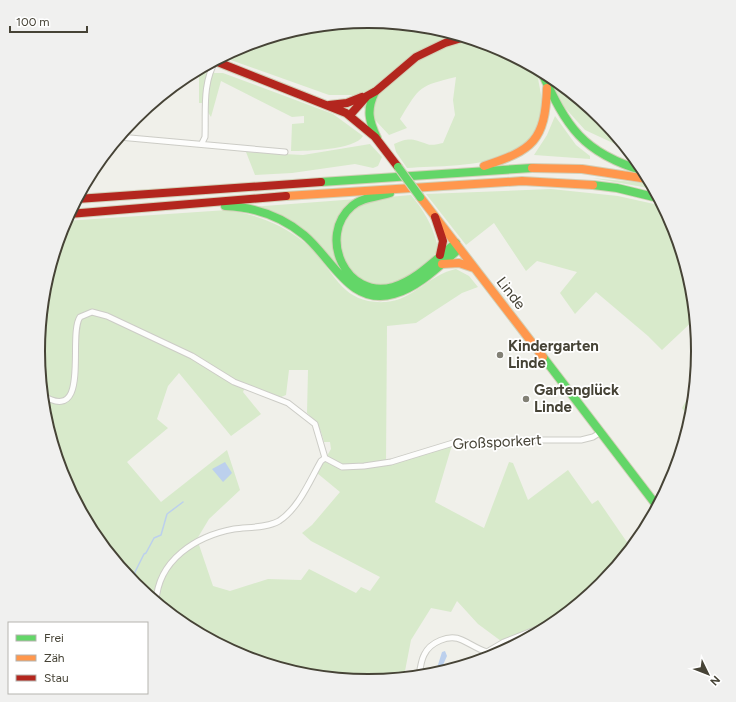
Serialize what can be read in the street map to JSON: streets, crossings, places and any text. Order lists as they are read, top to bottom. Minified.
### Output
{"streets":{"main road":["Linde"],"street":["Großsporkert"]},"crossings":[["Linde","Großsporkert"]],"places":["Kindergarten Linde","Gartenglück Linde"],"legend":["Frei","Zäh","Stau"],"scale_bar":"100 m","north":"bottom right"}
